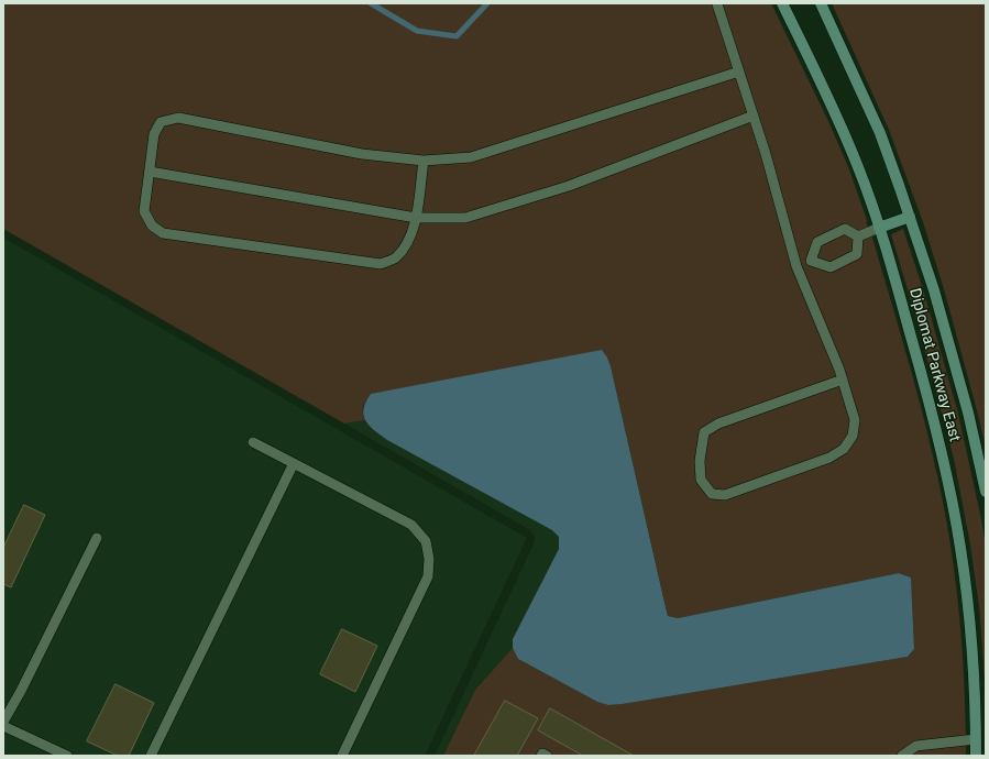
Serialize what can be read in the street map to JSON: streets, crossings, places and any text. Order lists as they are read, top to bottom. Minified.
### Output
{"streets":{"main road":["Diplomat Parkway East"]}}
